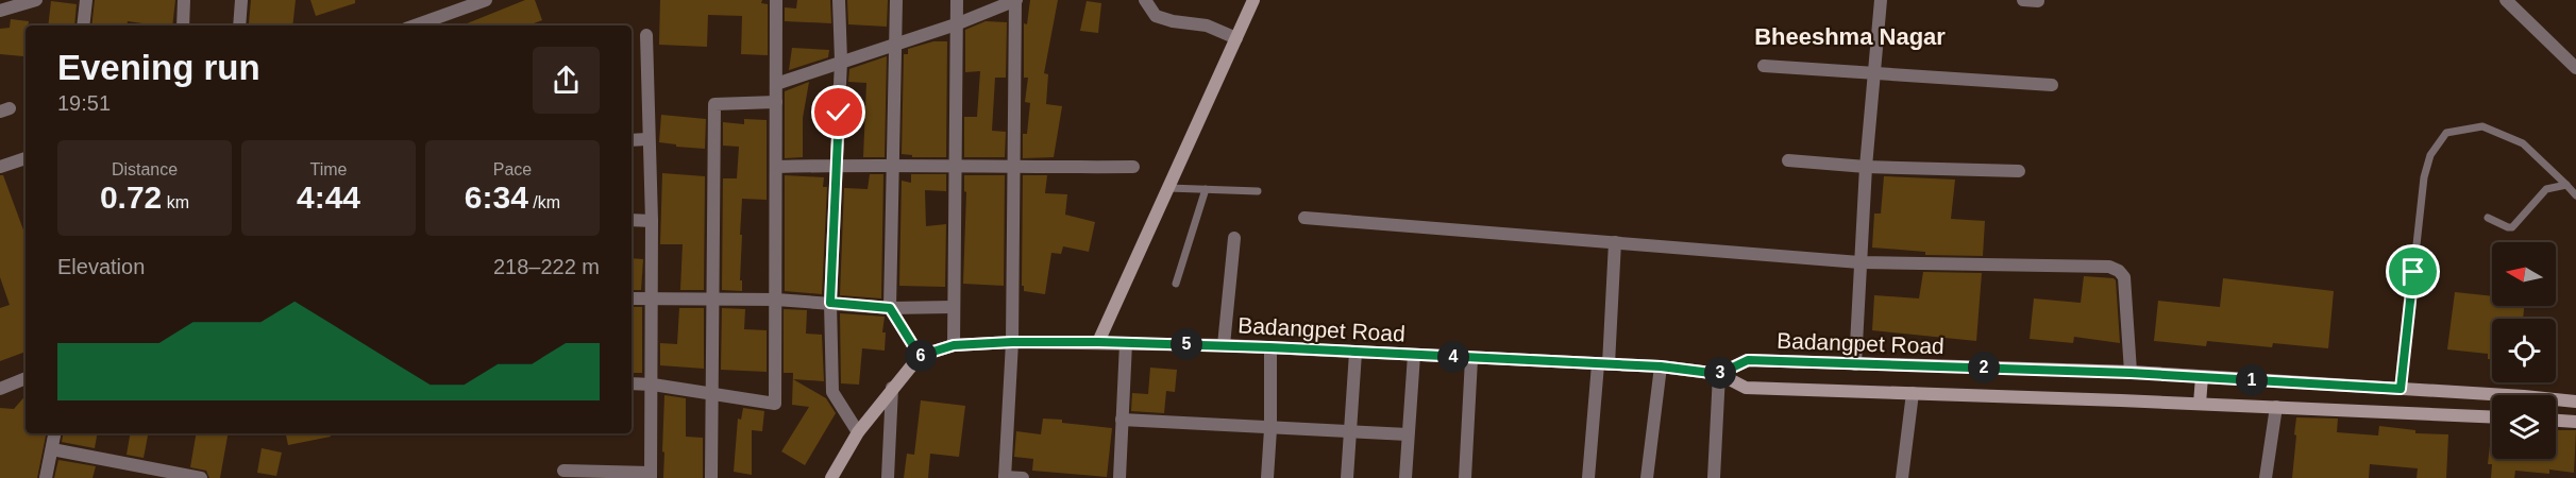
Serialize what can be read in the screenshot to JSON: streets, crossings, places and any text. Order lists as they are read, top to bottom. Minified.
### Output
{"streets":{"main road":["Badangpet Road"]},"districts":["Bheeshma Nagar"],"north":"left","page":{"heading":["Evening run","19:51"],"stats":[["Distance","0.72 km"],["Time","4:44"],["Pace","6:34 /km"]],"chart":["Elevation","218–222 m"],"pins":["5","6","4","2","3","1"]}}
